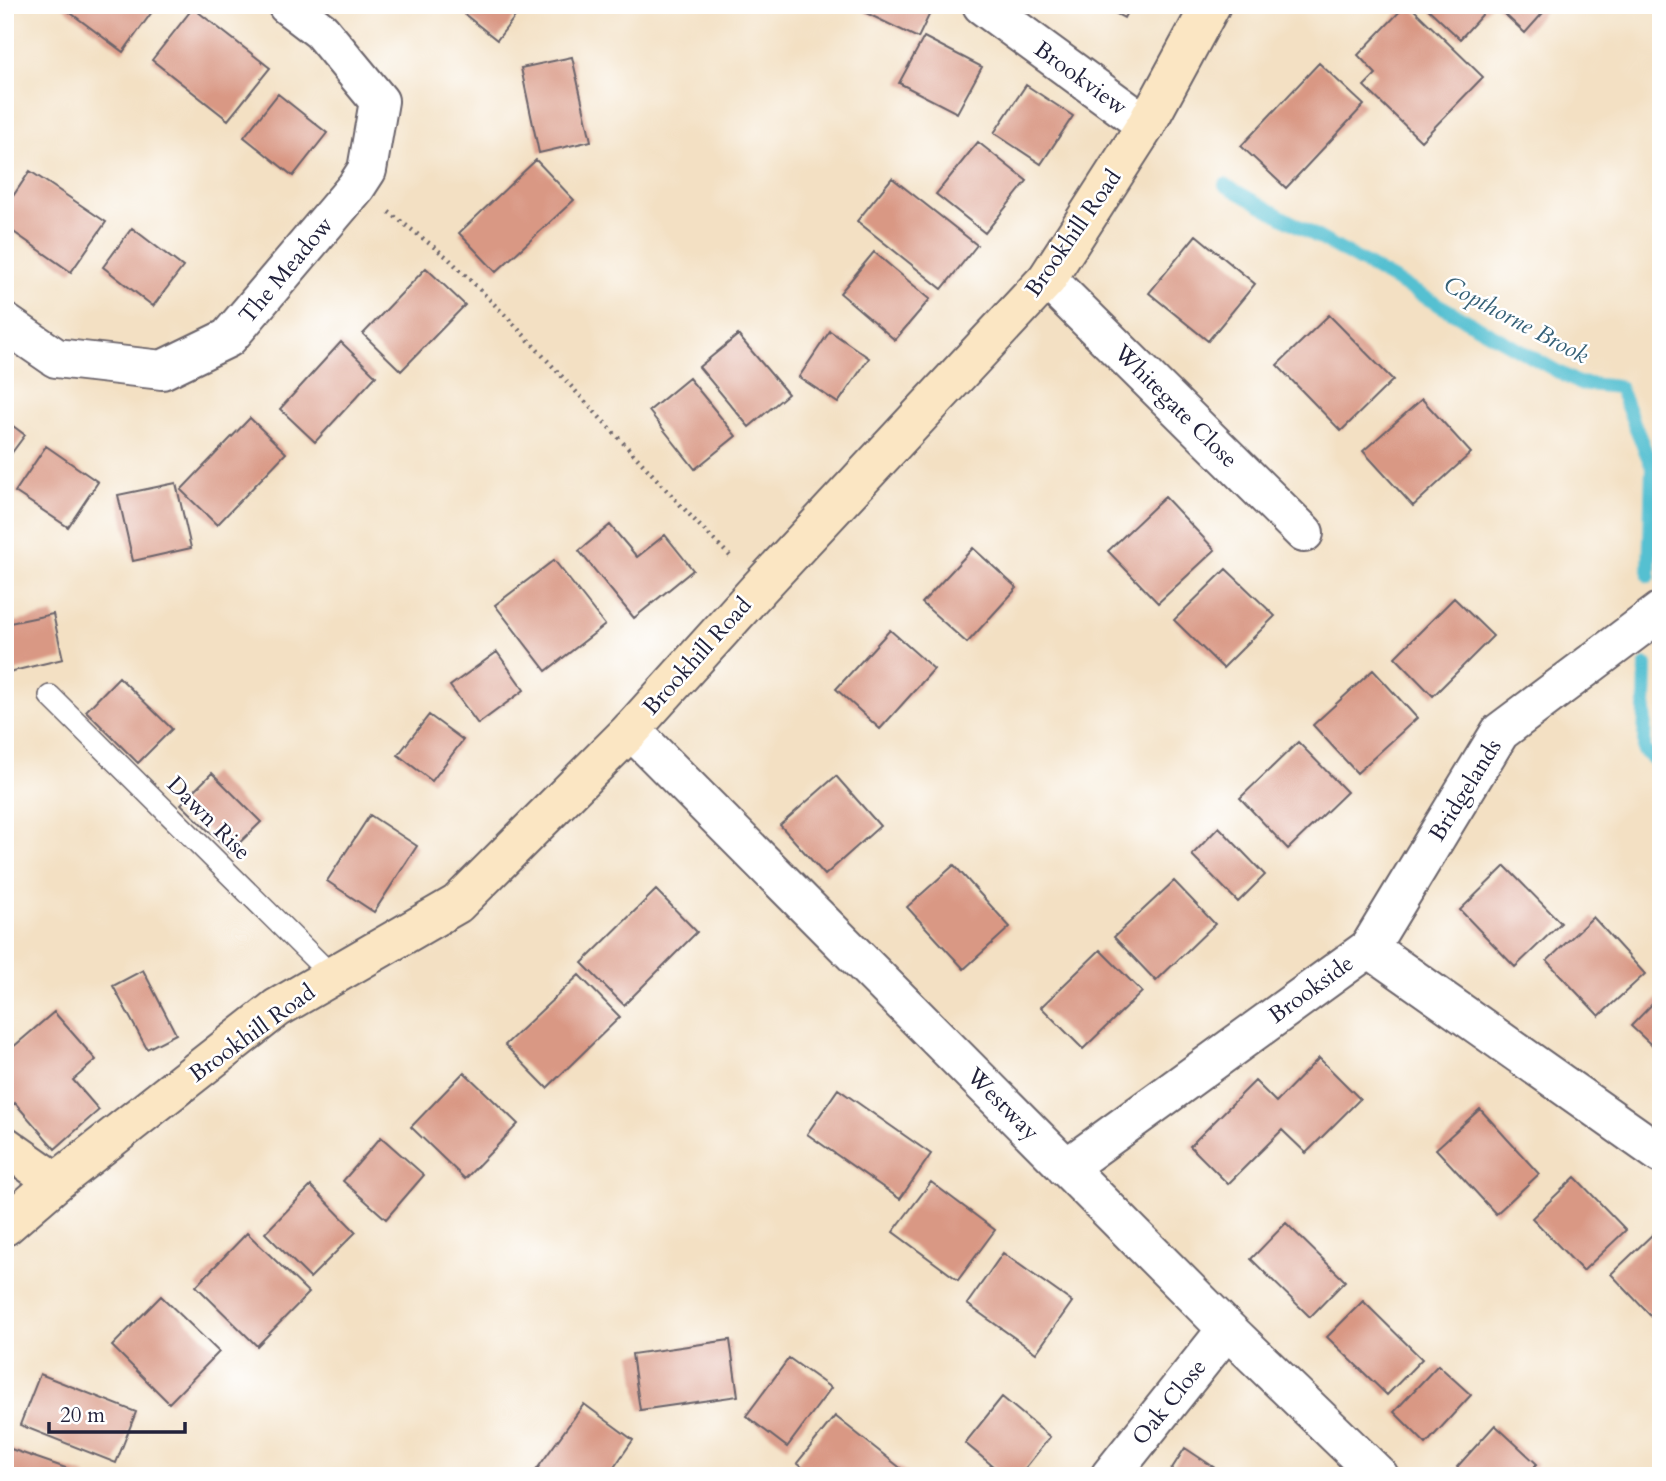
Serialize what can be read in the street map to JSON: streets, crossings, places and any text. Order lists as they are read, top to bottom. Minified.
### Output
{"streets":{"street":["Brookview","Brookhill Road","The Meadow","Whitegate Close","Bridgelands","Brookside","Westway","Oak Close"],"lane":["Dawn Rise"]},"crossings":[["Brookview","Brookhill Road"],["Brookhill Road","Whitegate Close"],["Brookhill Road","Dawn Rise"],["Brookhill Road","Westway"],["Bridgelands","Brookside"],["Brookside","Westway"],["Westway","Oak Close"]],"water":["Copthorne Brook"],"scale_bar":"20 m"}
